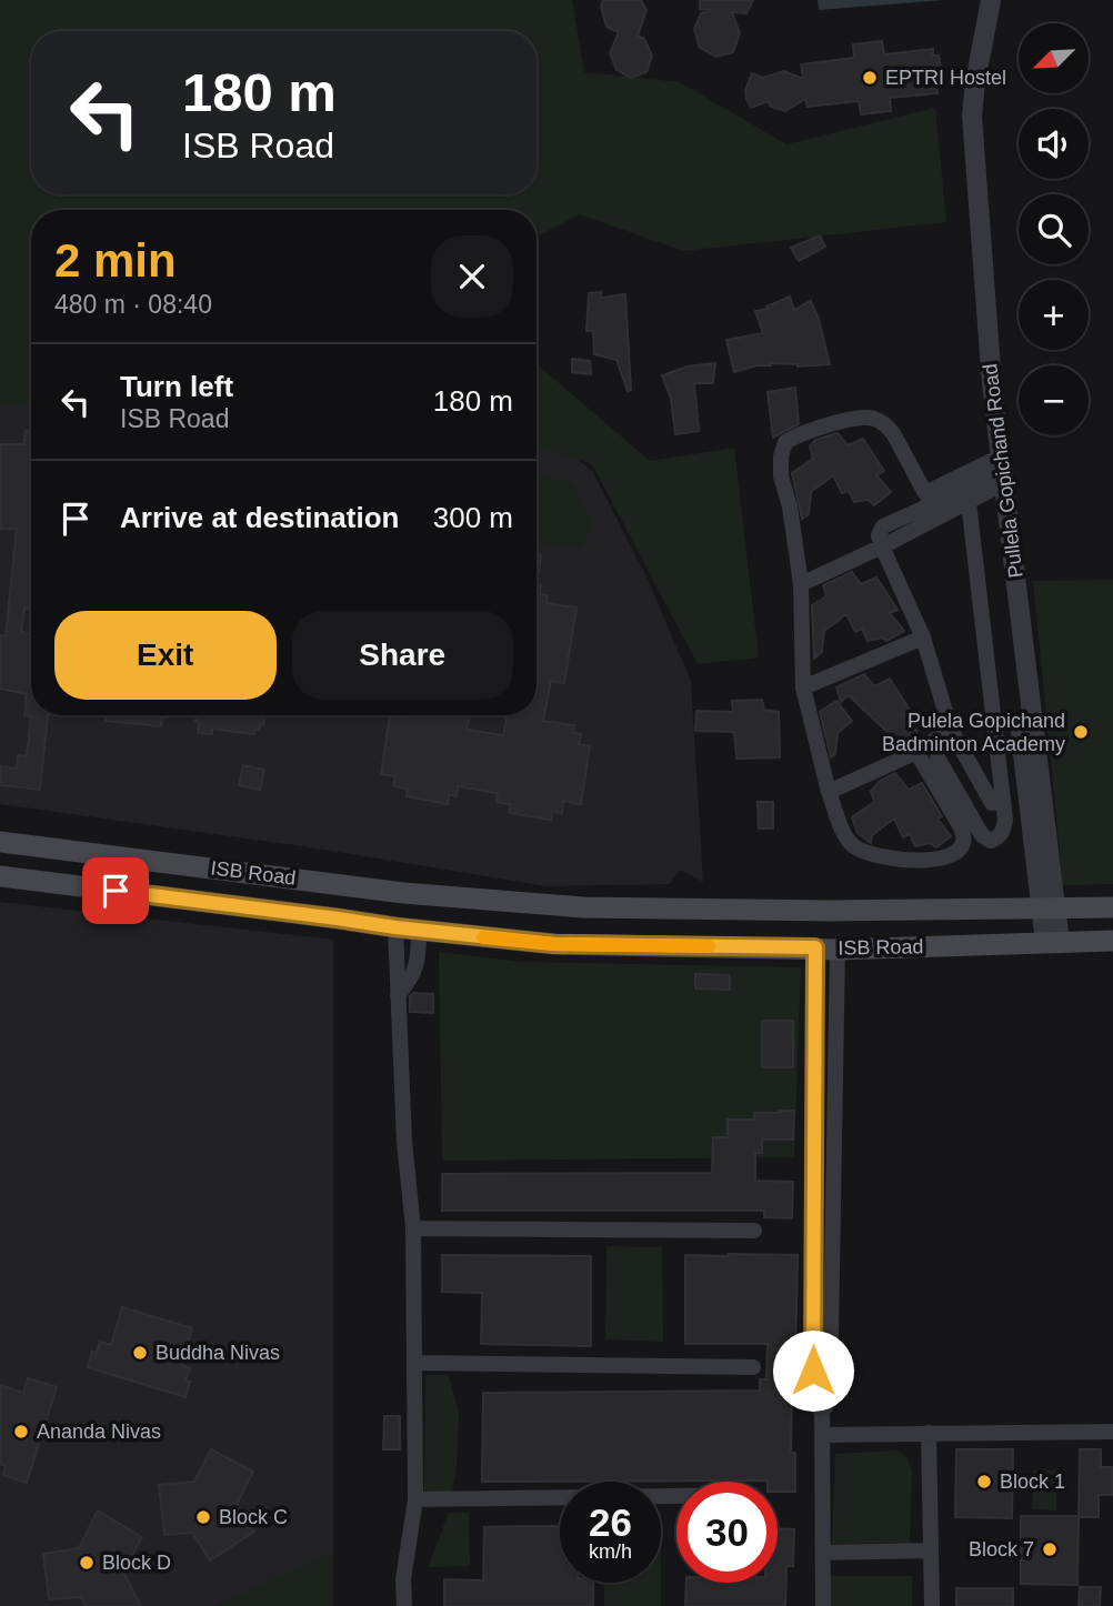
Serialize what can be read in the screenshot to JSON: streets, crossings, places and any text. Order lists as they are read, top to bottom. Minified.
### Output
{"streets":{"main road":["ISB Road"],"street":["Pullela Gopichand Road"]},"crossings":[["Pullela Gopichand Road","ISB Road"]],"places":["EPTRI Hostel","Pulela Gopichand Badminton Academy","Buddha Nivas","Ananda Nivas","Block 1","Block C","Block 7","Block D"],"north":"bottom left","page":{"map_buttons":["+","−"],"turn":["180 m","ISB Road"],"heading":["2 min","480 m · 08:40"],"list":[{"name":"Turn left","note":"ISB Road","value":"180 m"},{"name":"Arrive at destination","value":"300 m"}],"buttons":["Exit","Share"],"speed":"26 km/h","limit":"30"}}
